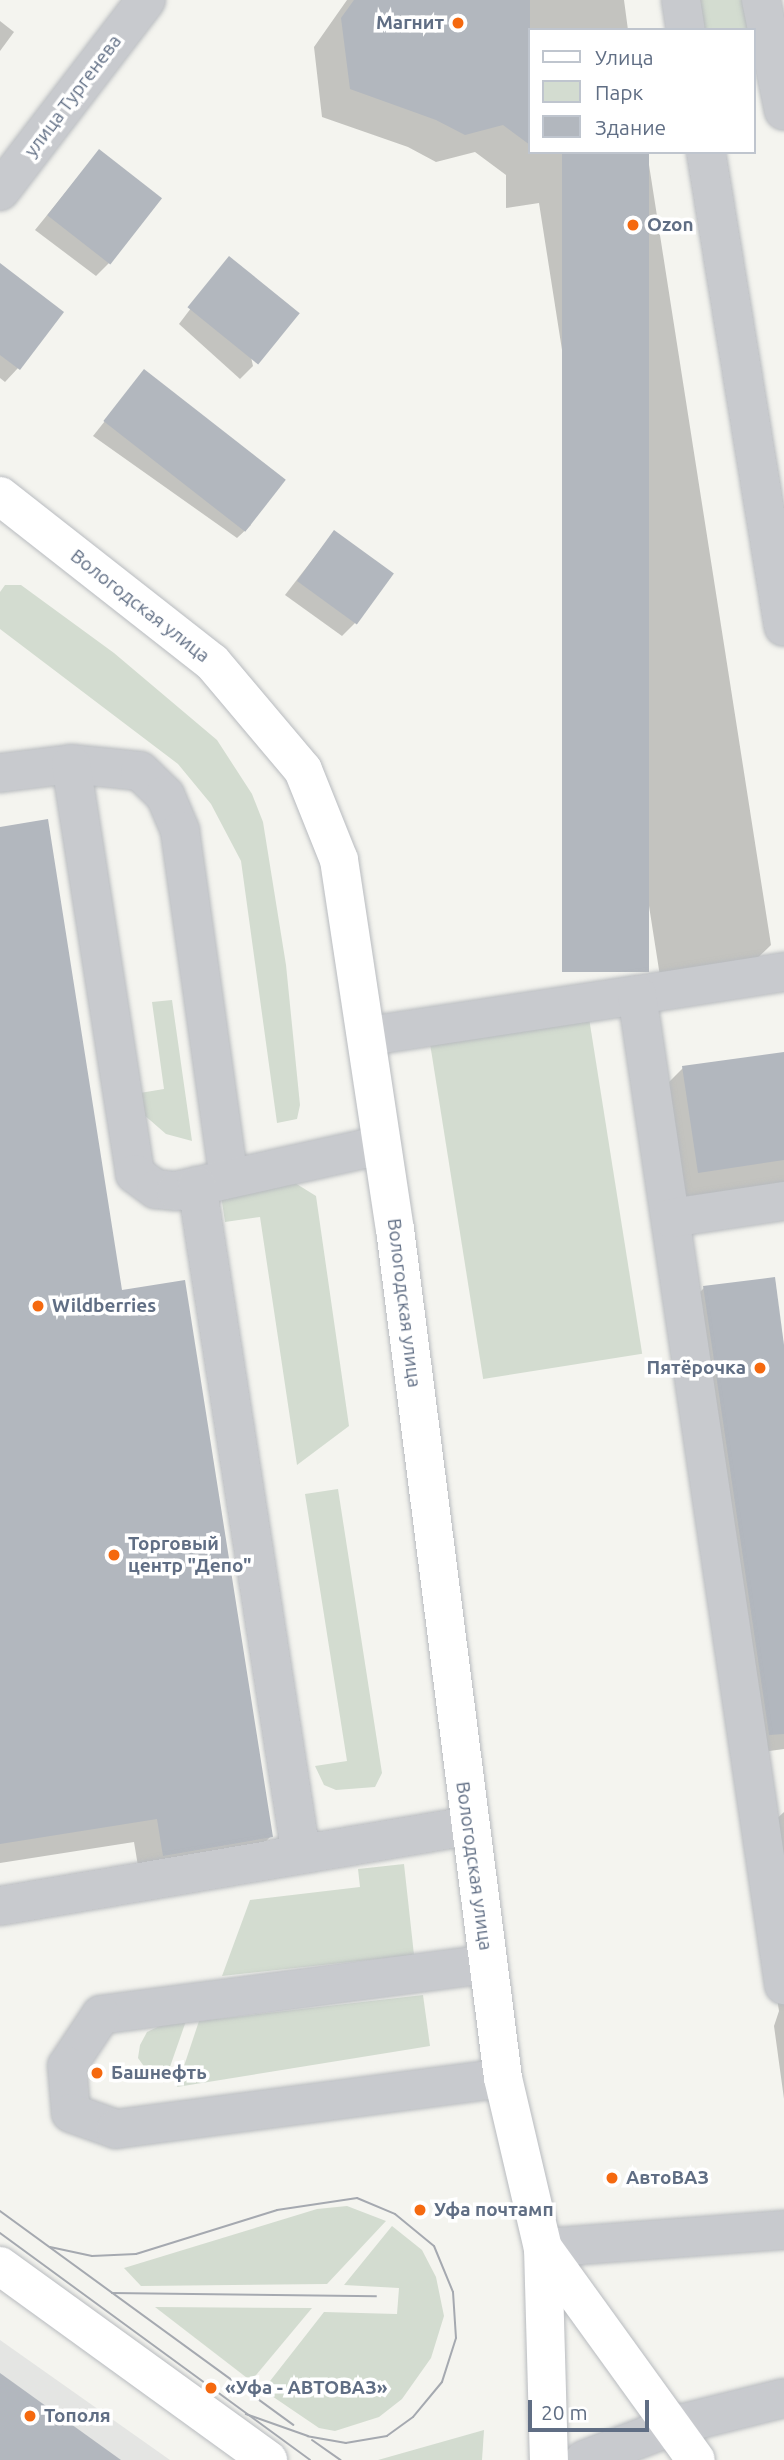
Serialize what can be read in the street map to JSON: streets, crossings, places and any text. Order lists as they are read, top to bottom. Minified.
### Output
{"streets":{"main road":["Вологодская улица"],"street":["улица Тургенева"]},"places":["Магнит","Ozon","Wildberries","Пятёрочка","Торговый центр \"Депо\"","Башнефть","АвтоВАЗ","Уфа почтамп","«Уфа - АВТОВАЗ»","Тополя"],"legend":["Улица","Парк","Здание"],"scale_bar":"20 m"}
